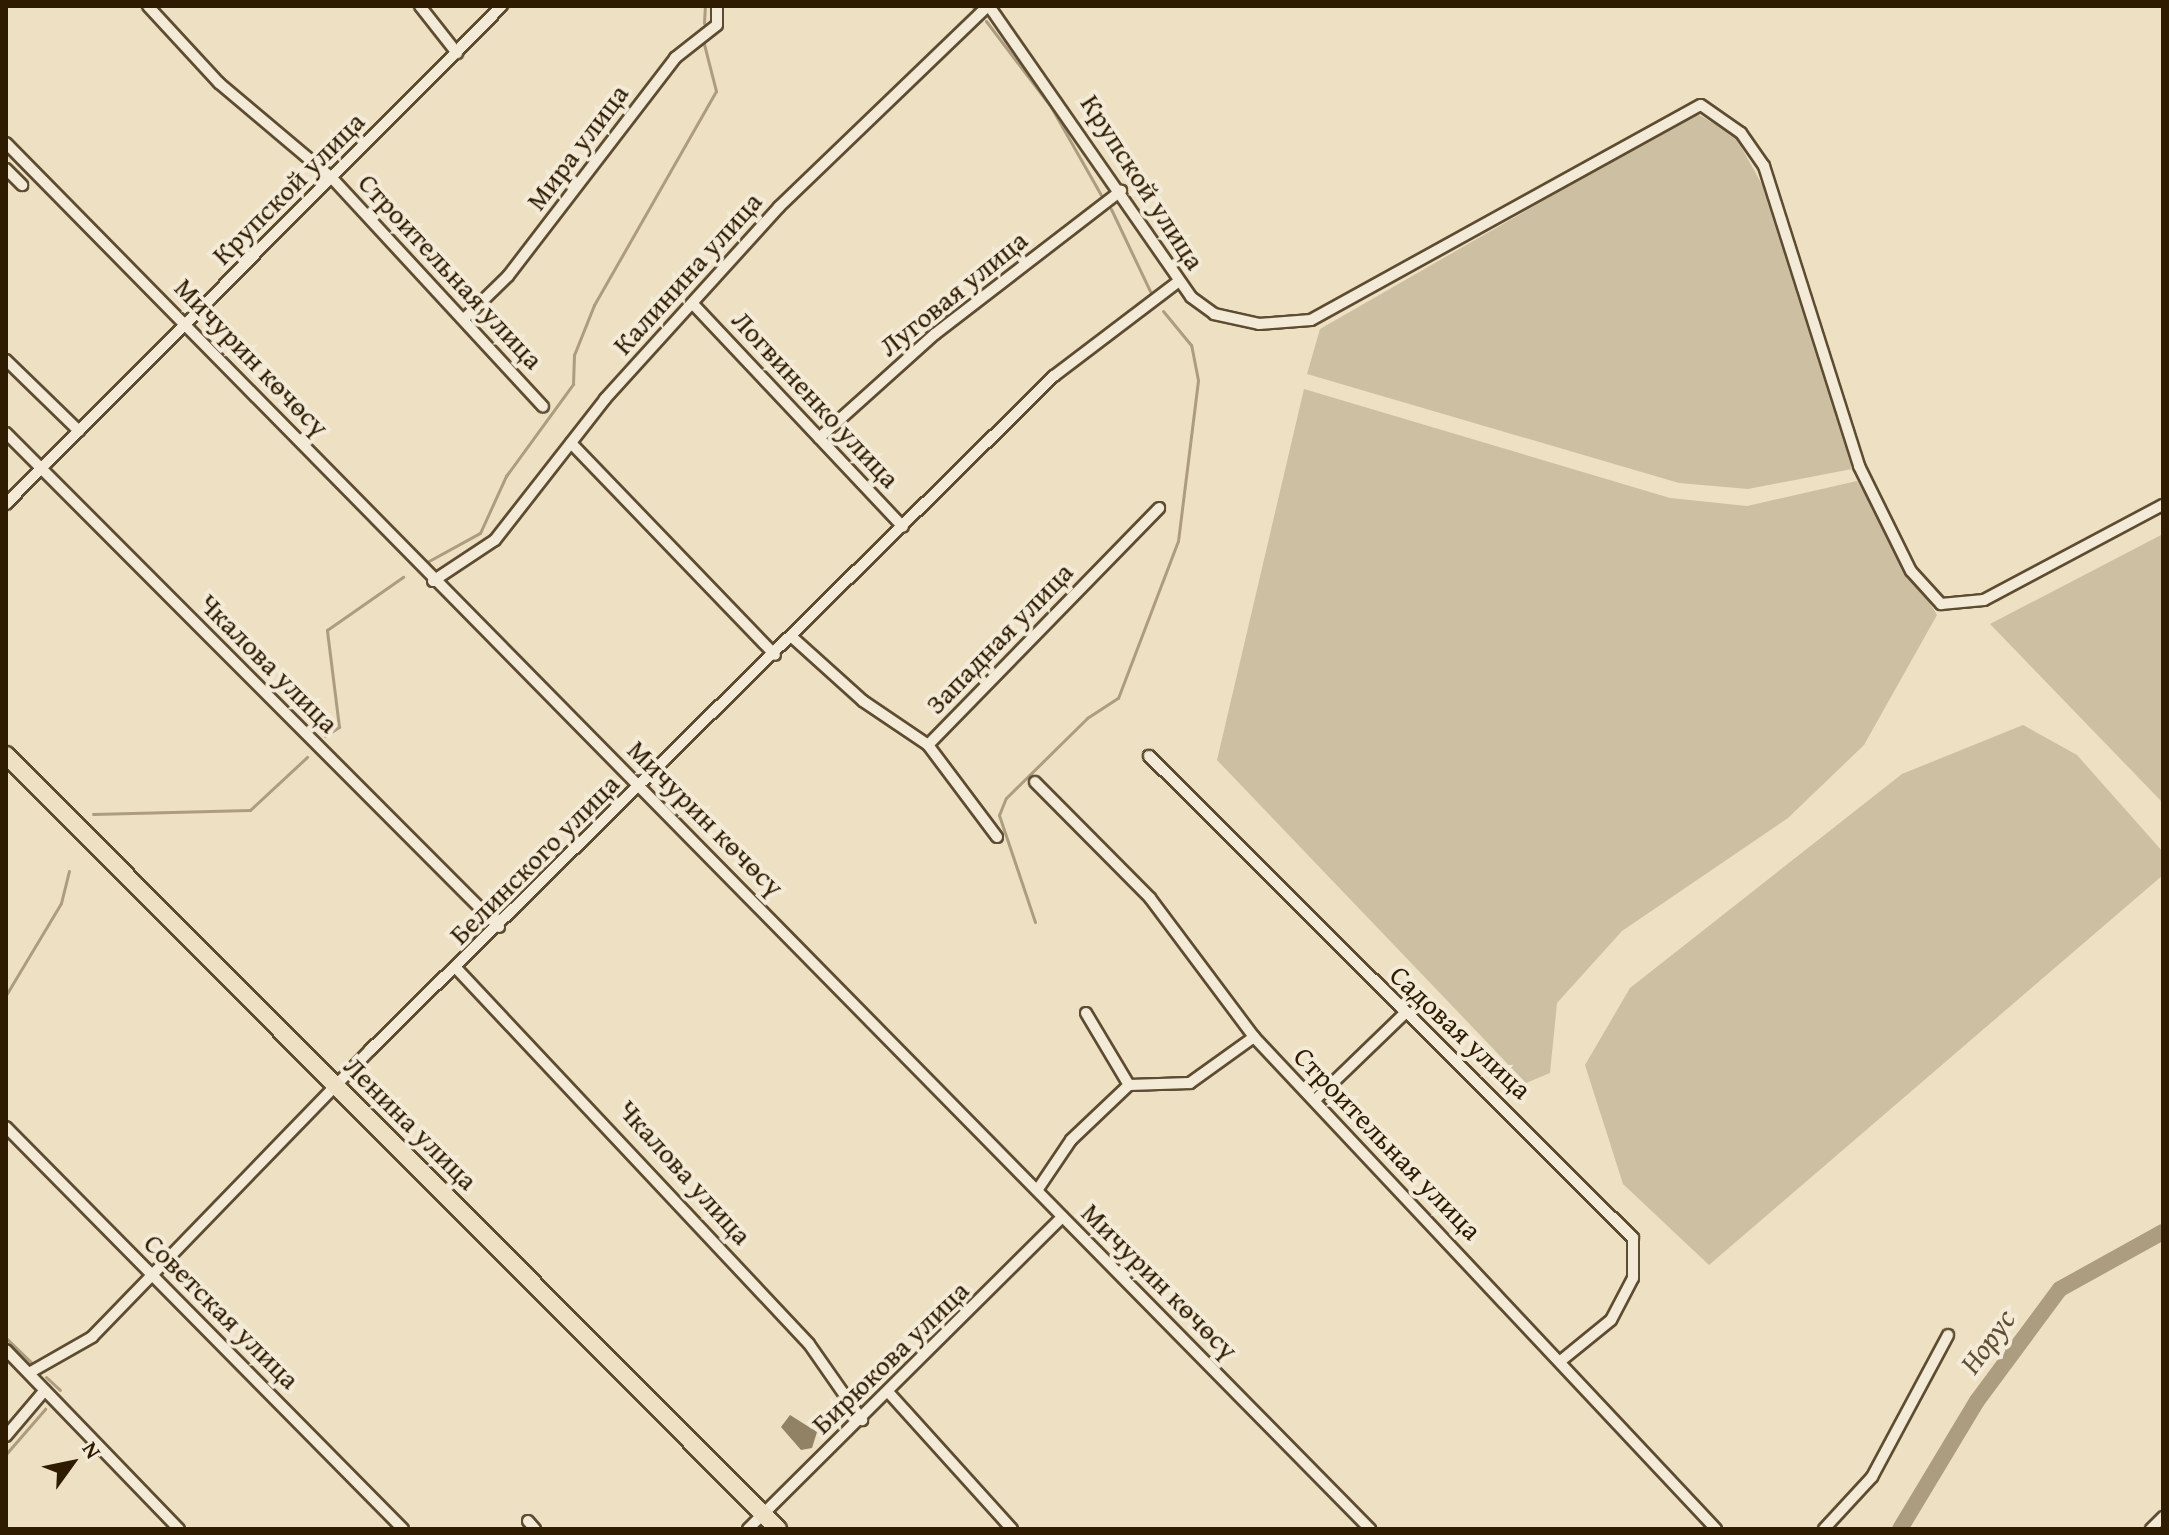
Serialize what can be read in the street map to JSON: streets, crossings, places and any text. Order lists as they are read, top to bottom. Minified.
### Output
{"streets":{"main road":["Ленина улица"],"street":["Мира улица","Крупской улица","Строительная улица","Калинина улица","Луговая улица","Мичурин көчөсү","Логвиненко улица","Западная улица","Чкалова улица","Белинского улица","Садовая улица","Советская улица","Бирюкова улица"]},"crossings":[["Мира улица","Строительная улица"],["Крупской улица","Строительная улица"],["Крупской улица","Калинина улица"],["Крупской улица","Луговая улица"],["Крупской улица","Мичурин көчөсү"],["Крупской улица","Чкалова улица"],["Крупской улица","Белинского улица"],["Строительная улица","Садовая улица"],["Калинина улица","Мичурин көчөсү"],["Калинина улица","Логвиненко улица"],["Луговая улица","Логвиненко улица"],["Мичурин көчөсү","Белинского улица"],["Мичурин көчөсү","Бирюкова улица"],["Логвиненко улица","Белинского улица"],["Западная улица","Белинского улица"],["Чкалова улица","Белинского улица"],["Чкалова улица","Бирюкова улица"],["Белинского улица","Ленина улица"],["Белинского улица","Советская улица"],["Ленина улица","Бирюкова улица"]],"water":["Норус"],"north":"top right"}
